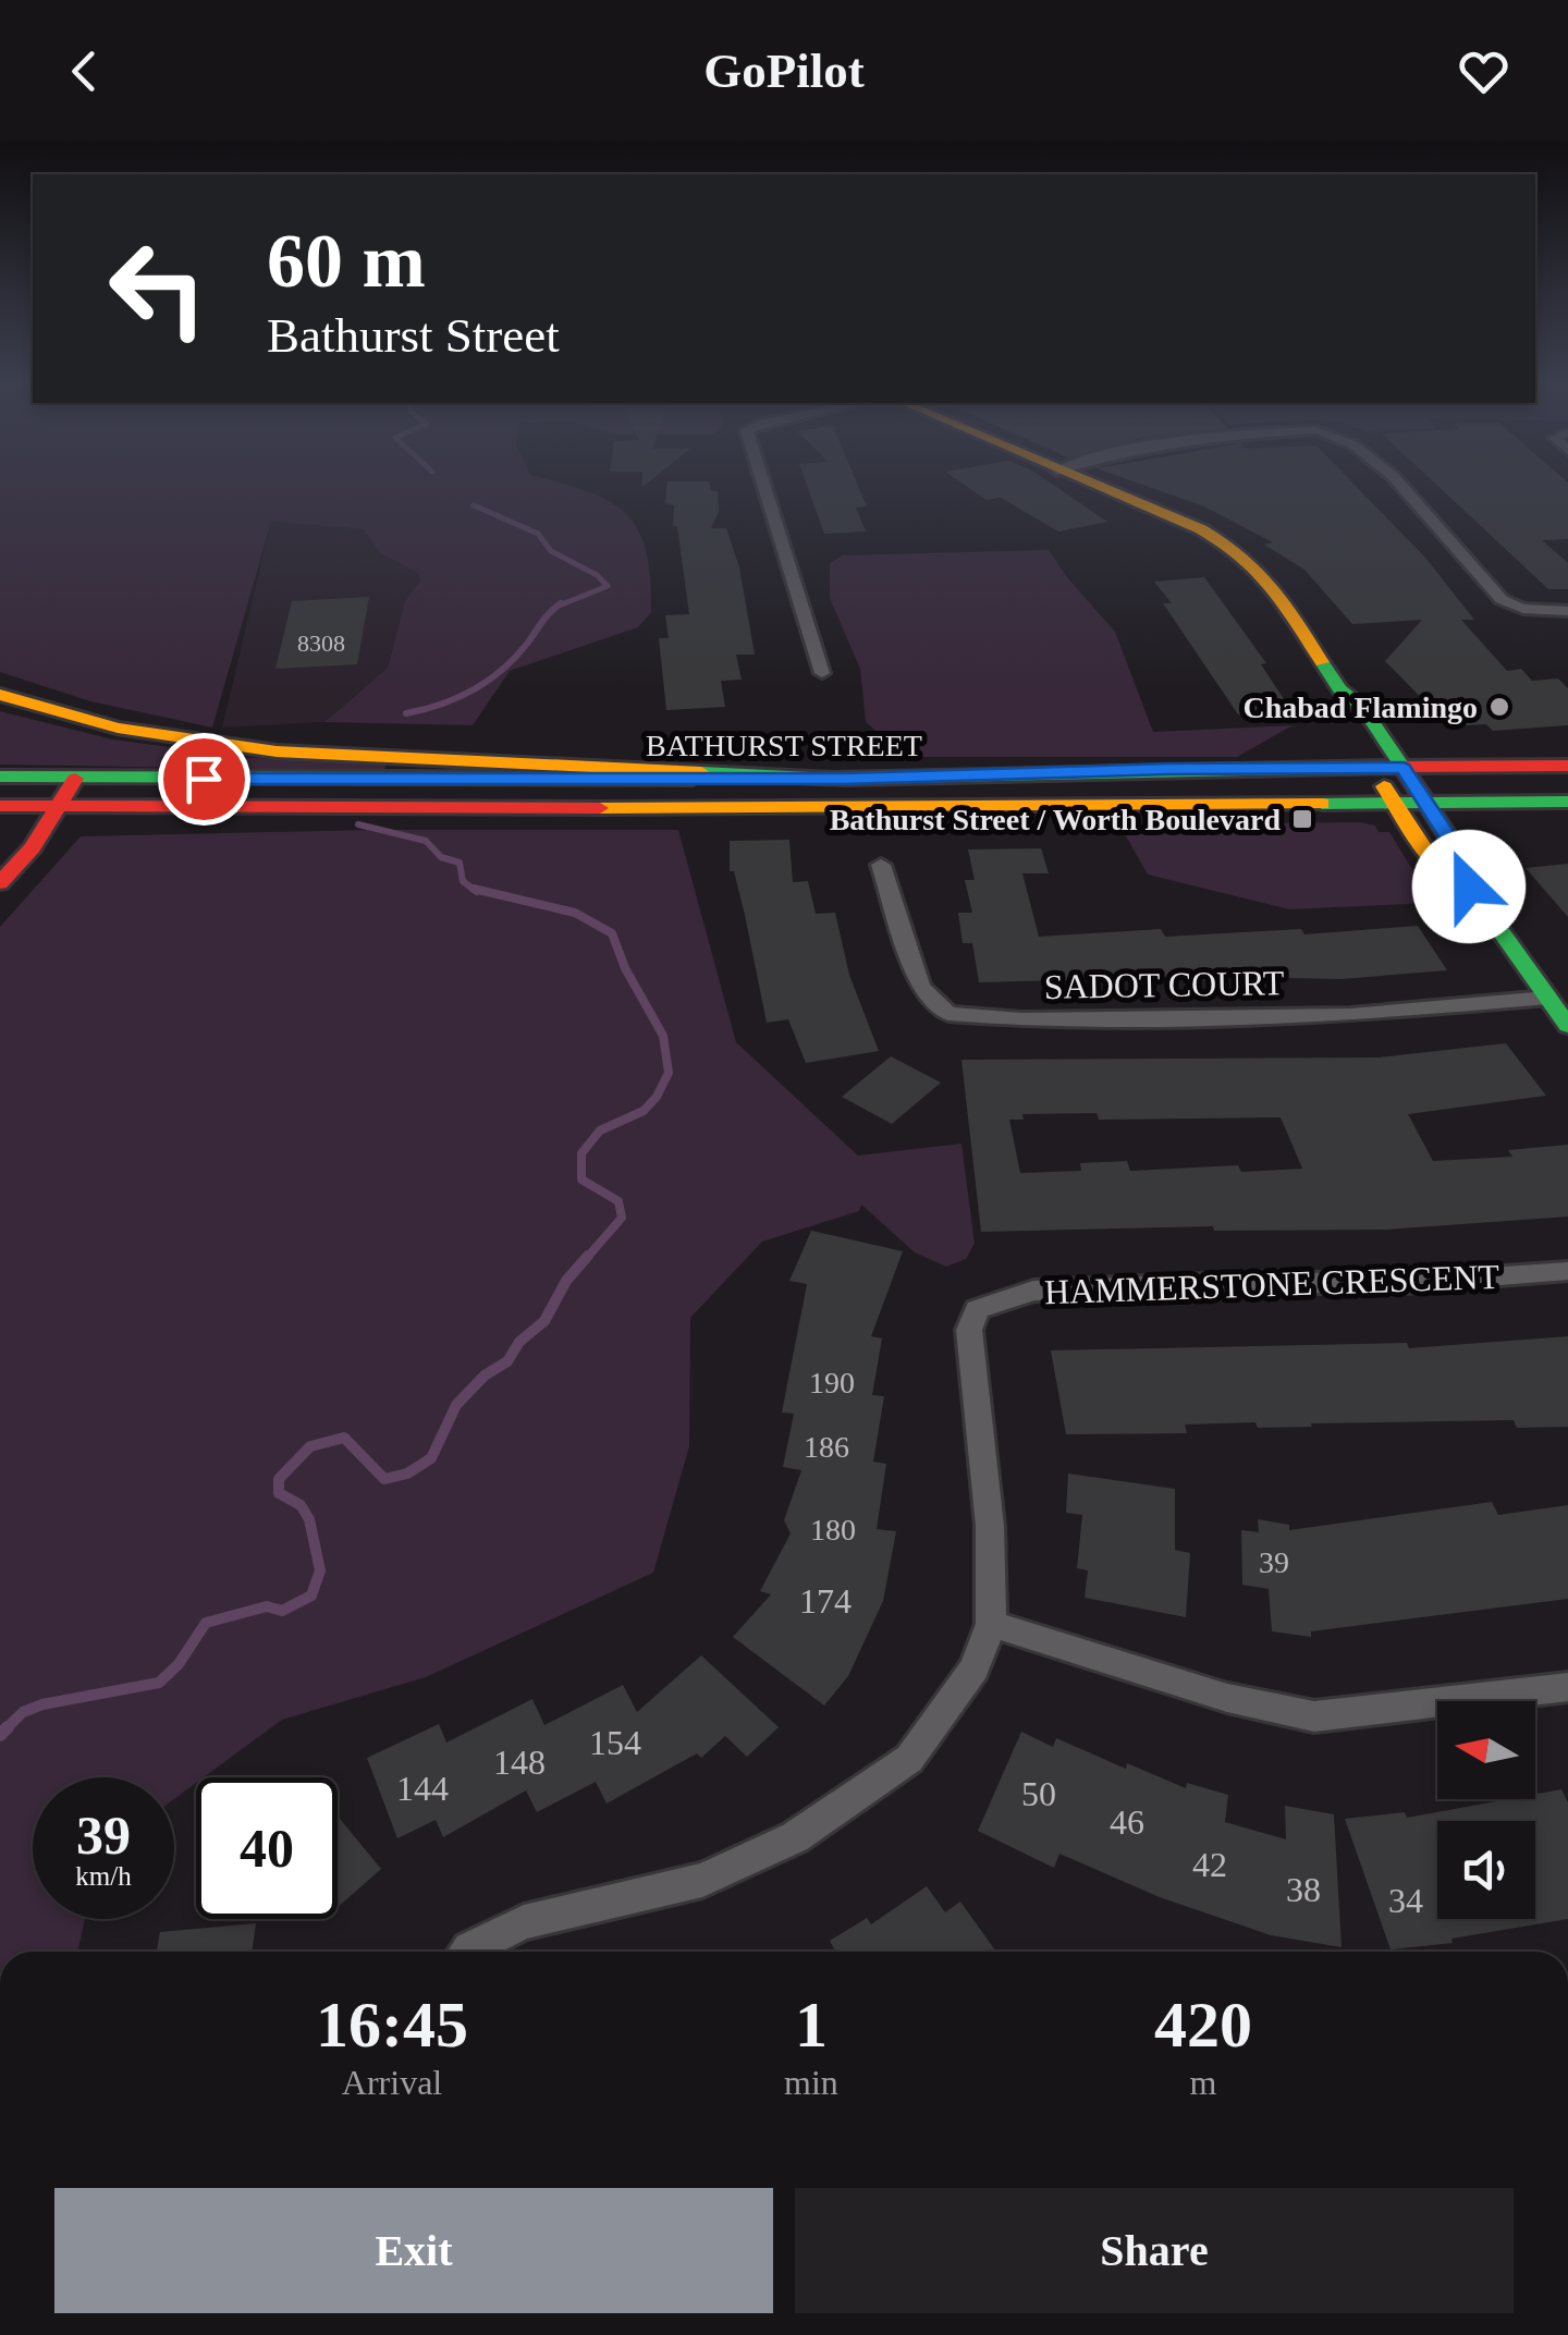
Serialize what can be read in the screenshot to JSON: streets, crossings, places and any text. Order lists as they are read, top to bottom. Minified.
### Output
{"streets":{"main road":["BATHURST STREET"],"street":["SADOT COURT","HAMMERSTONE CRESCENT"]},"places":{"other":["Chabad Flamingo"],"transit":["Bathurst Street / Worth Boulevard"]},"house_numbers":["8308","190","186","180","39","174","154","148","144","50","46","42","38","34"],"north":"left","page":{"header":"GoPilot","turn":["60 m","Bathurst Street"],"speed":"39 km/h","limit":"40","eta":["16:45","Arrival","1","min","420","m"],"buttons":["Exit","Share"]}}
